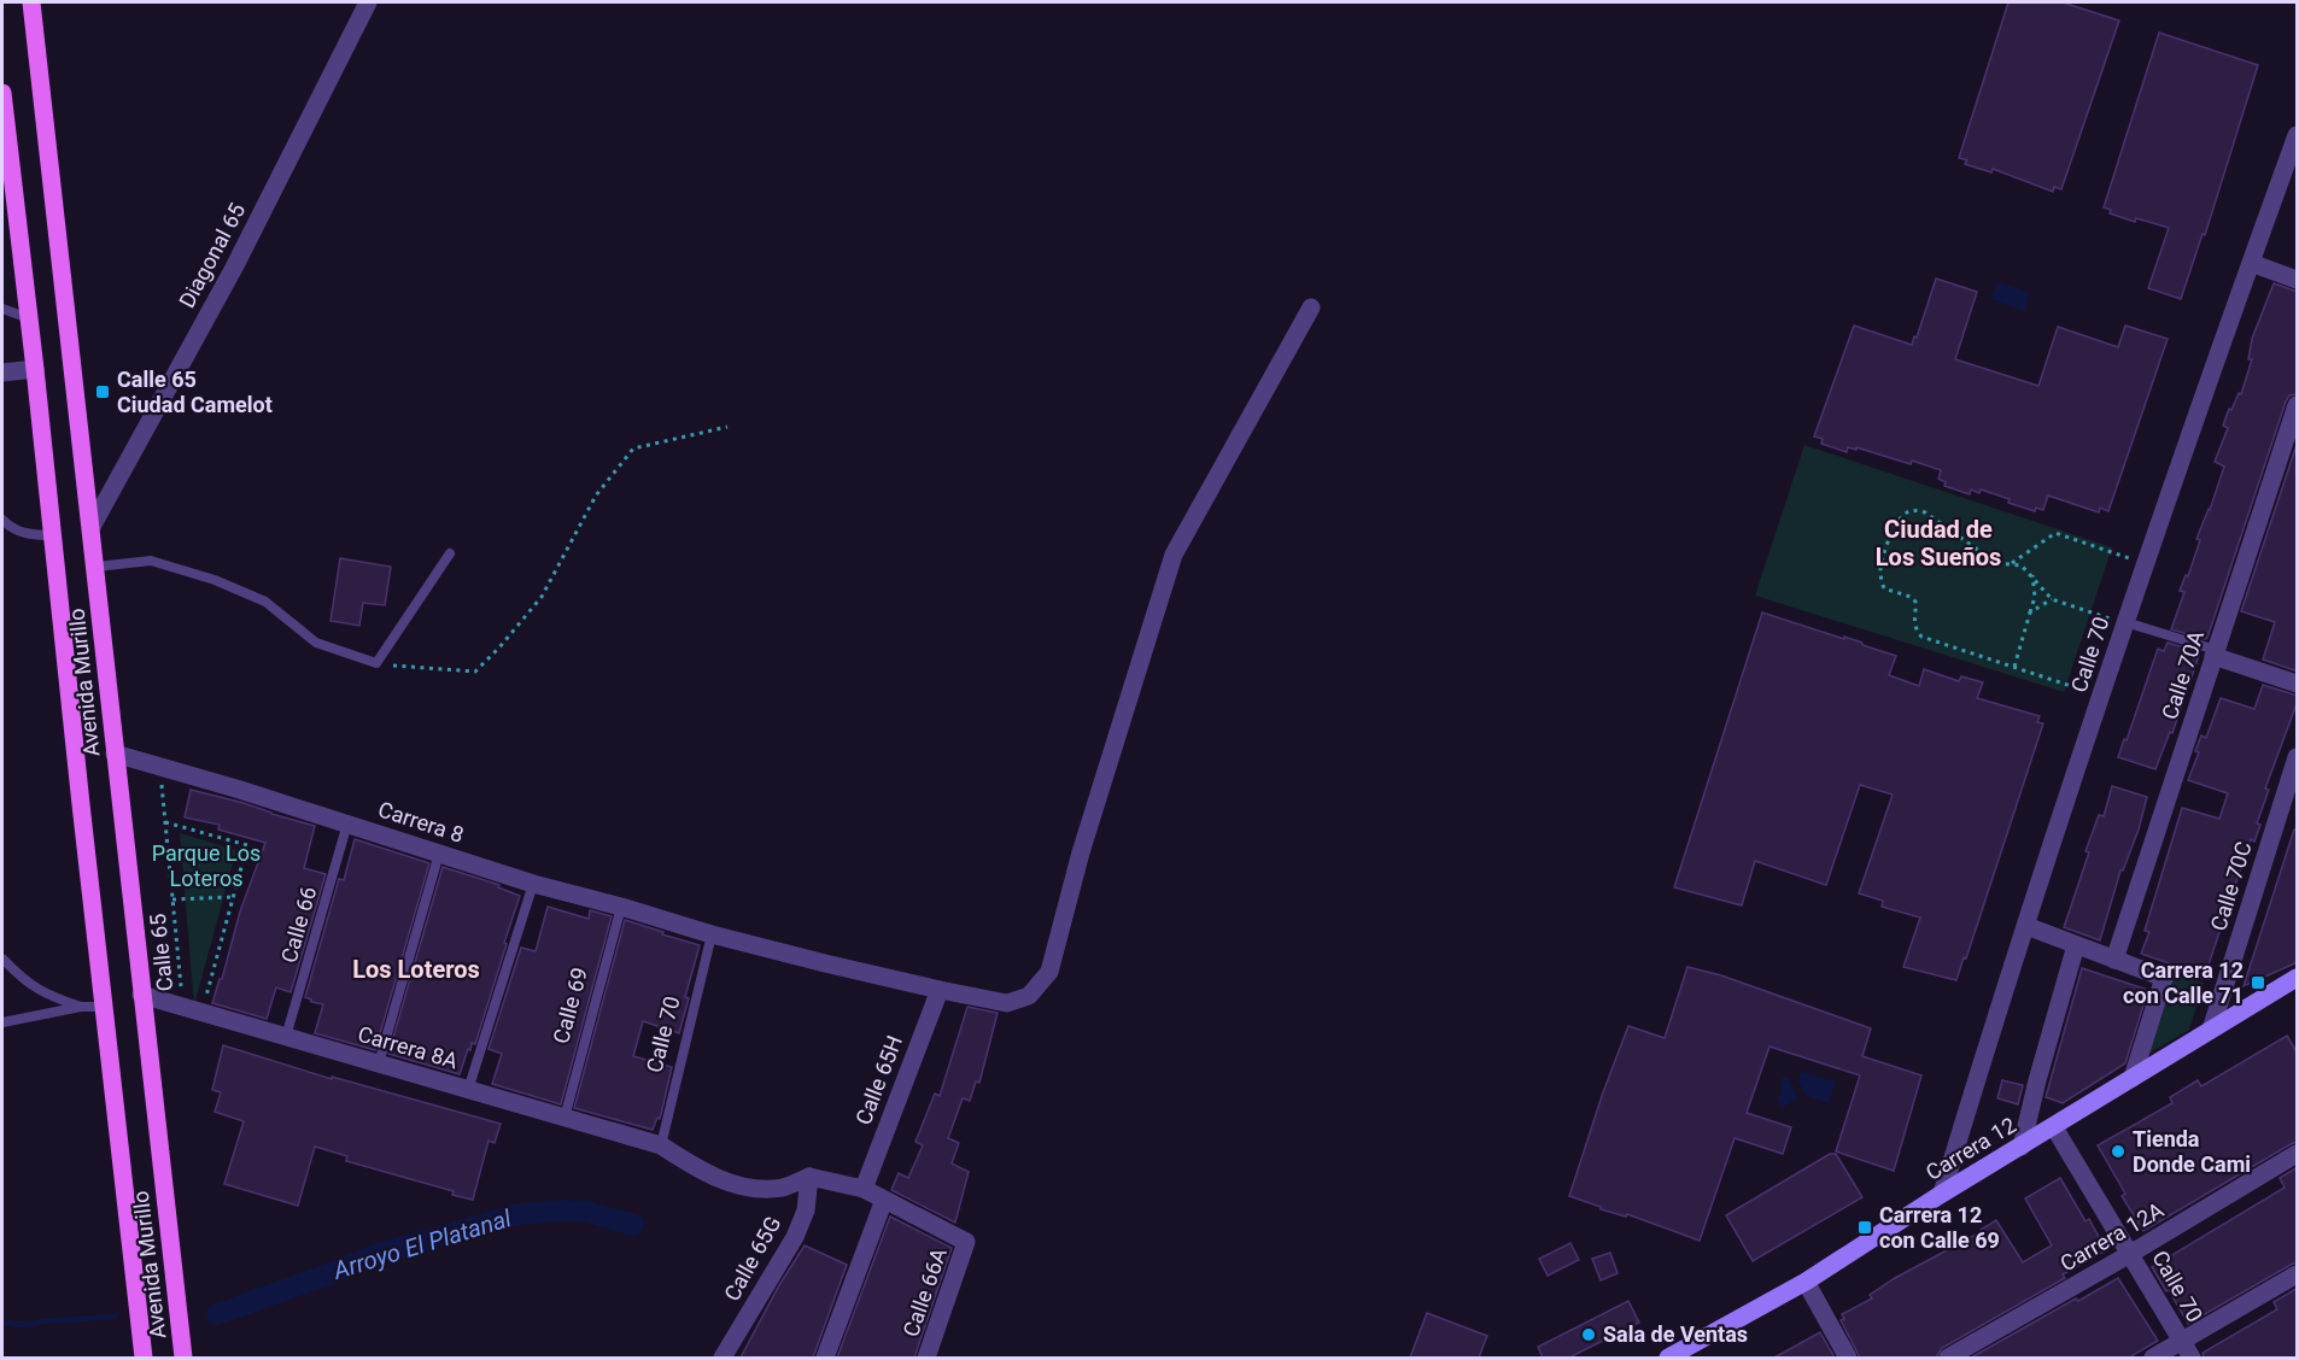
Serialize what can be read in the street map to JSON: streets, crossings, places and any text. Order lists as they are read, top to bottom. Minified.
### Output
{"streets":{"main road":["Avenida Murillo","Carrera 12"],"street":["Diagonal 65","Calle 70","Calle 70A","Carrera 8","Calle 70C","Carrera 8A","Calle 65H","Carrera 12A","Calle 65G","Calle 66A"],"lane":["Calle 66","Calle 69"],"path":["Calle 65"]},"crossings":[["Diagonal 65","Avenida Murillo"],["Calle 70","Carrera 8"],["Calle 70","Carrera 8A"],["Calle 70","Carrera 12"],["Calle 70","Carrera 12A"],["Avenida Murillo","Carrera 8"],["Avenida Murillo","Carrera 8A"],["Carrera 8","Calle 66"],["Carrera 8","Calle 65"],["Carrera 8","Calle 69"],["Carrera 8","Calle 65H"],["Calle 70C","Carrera 12"],["Calle 66","Carrera 8A"],["Calle 65","Carrera 8A"],["Calle 69","Carrera 8A"],["Carrera 8A","Calle 65G"]],"districts":["Ciudad de Los Sueños","Los Loteros"],"water":["Arroyo El Platanal"],"parks":["Parque Los Loteros"],"places":{"transit":["Calle 65 Ciudad Camelot","Carrera 12 con Calle 71","Carrera 12 con Calle 69"],"other":["Tienda Donde Cami","Sala de Ventas"]}}
